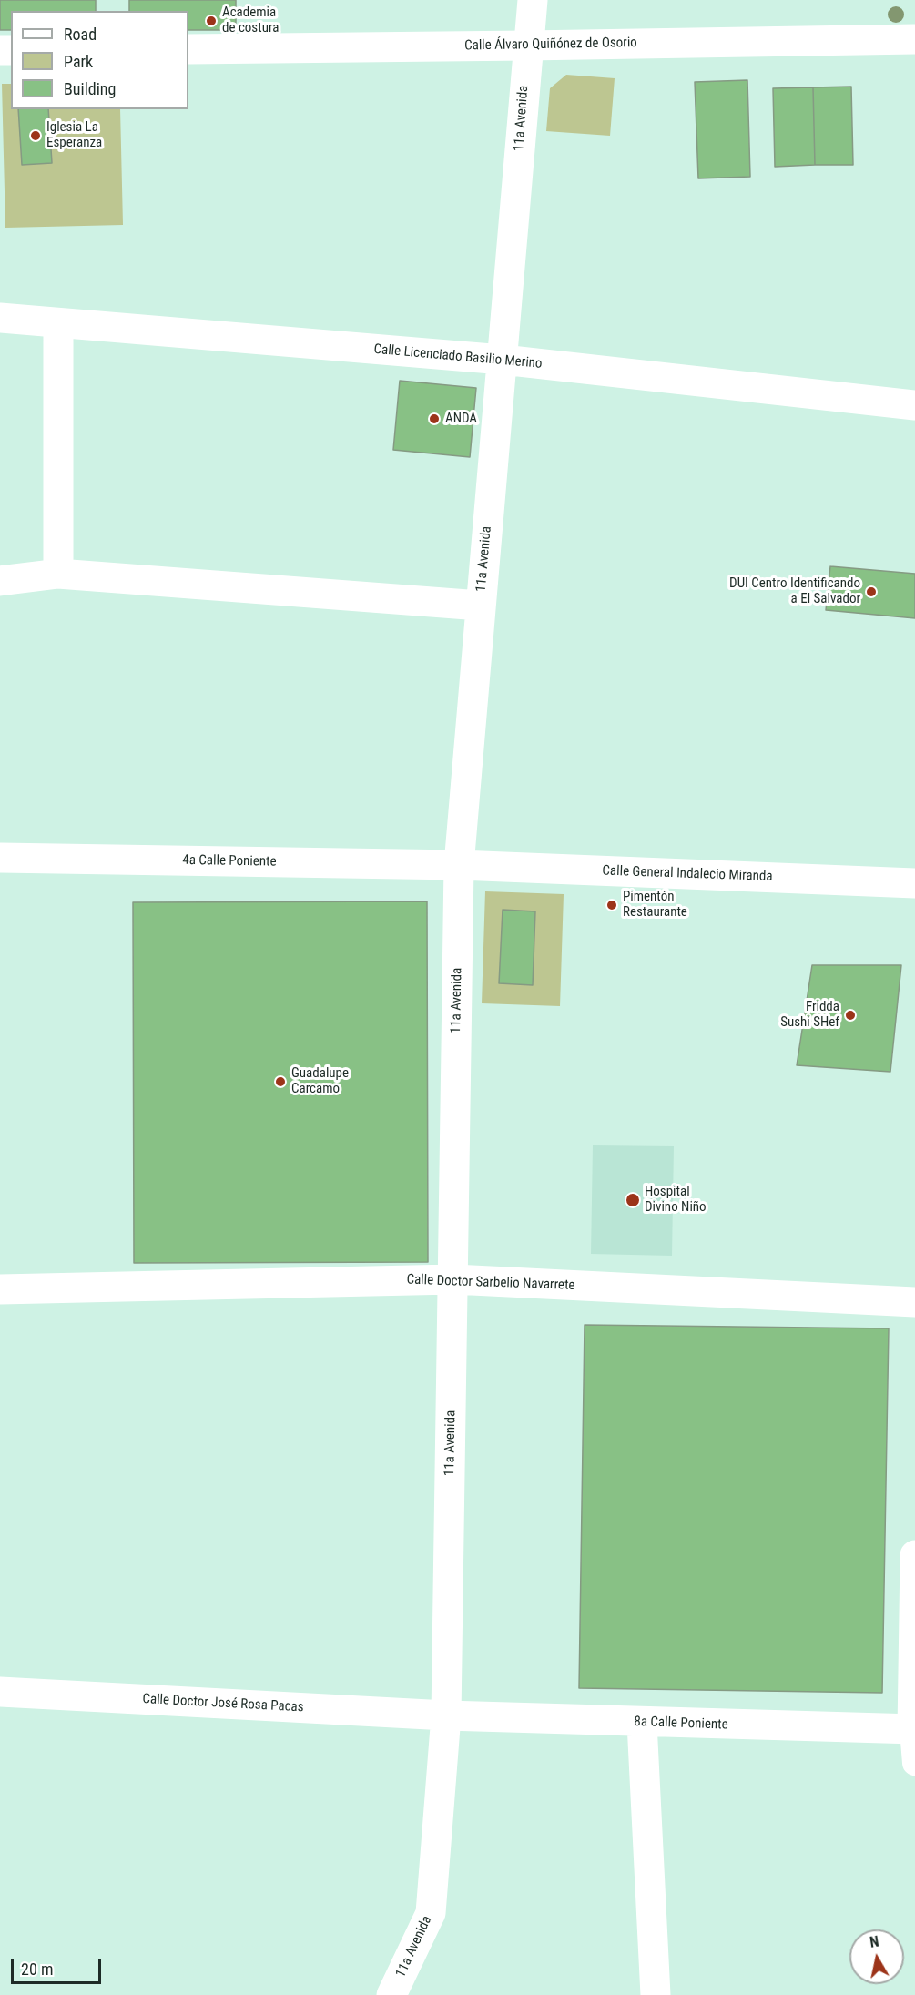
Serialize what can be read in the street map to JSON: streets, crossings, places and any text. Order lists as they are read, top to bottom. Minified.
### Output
{"streets":{"street":["Calle Álvaro Quiñónez de Osorio","11a Avenida","Calle Licenciado Basilio Merino","4a Calle Poniente","Calle General Indalecio Miranda","Calle Doctor Sarbelio Navarrete","Calle Doctor José Rosa Pacas","8a Calle Poniente"]},"crossings":[["Calle Álvaro Quiñónez de Osorio","11a Avenida"],["11a Avenida","Calle Licenciado Basilio Merino"],["11a Avenida","4a Calle Poniente"],["11a Avenida","Calle General Indalecio Miranda"],["11a Avenida","Calle Doctor Sarbelio Navarrete"],["11a Avenida","Calle Doctor José Rosa Pacas"],["11a Avenida","8a Calle Poniente"],["4a Calle Poniente","Calle General Indalecio Miranda"],["Calle Doctor José Rosa Pacas","8a Calle Poniente"]],"places":["Academia de costura","Iglesia La Esperanza","ANDA","DUI Centro Identificando a El Salvador","Pimentón Restaurante","Fridda Sushi SHef","Guadalupe Carcamo","Hospital Divino Niño"],"legend":["Road","Park","Building"],"scale_bar":"20 m","north":"top"}
